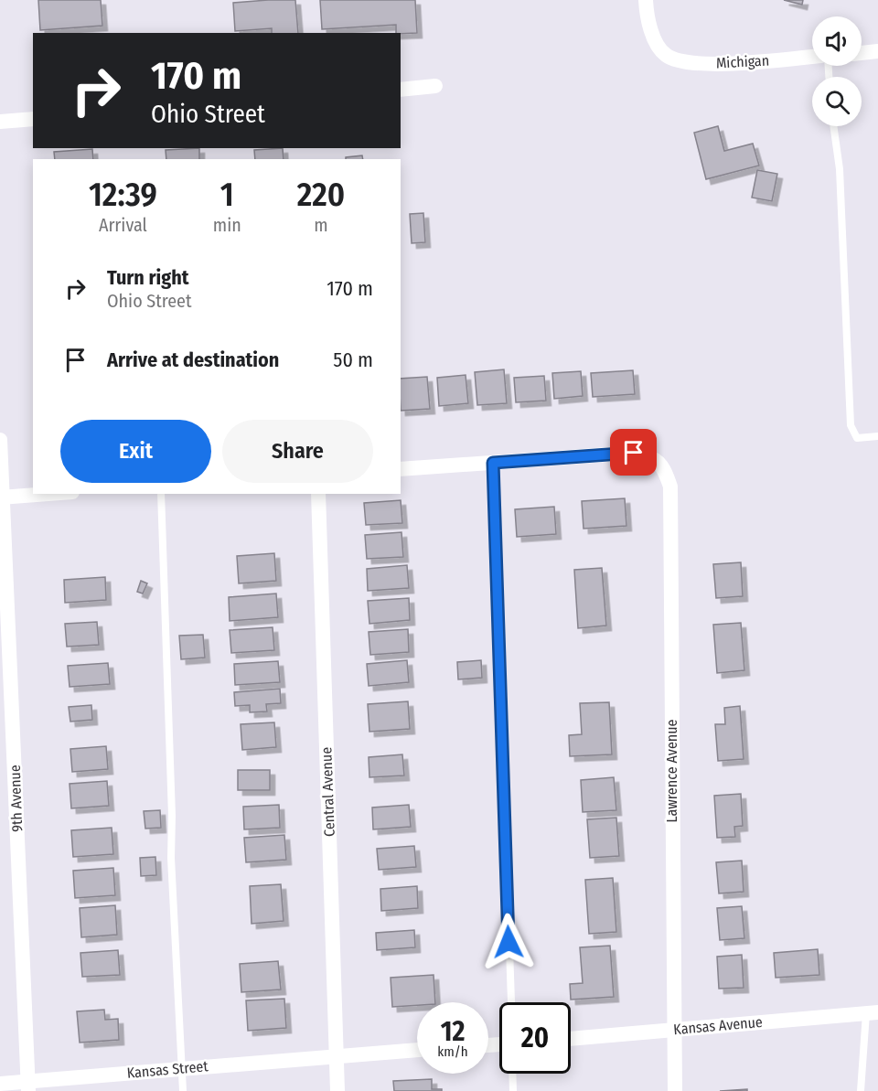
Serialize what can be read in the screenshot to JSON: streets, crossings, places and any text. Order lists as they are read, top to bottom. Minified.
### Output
{"streets":{"street":["Michigan","Lawrence Avenue","Central Avenue","9th Avenue","Kansas Avenue","Kansas Street"]},"crossings":[["Lawrence Avenue","Kansas Avenue"],["Central Avenue","Kansas Street"],["9th Avenue","Kansas Street"]],"page":{"turn":["170 m","Ohio Street"],"eta":["12:39","Arrival","1","min","220","m"],"list":[{"name":"Turn right","note":"Ohio Street","value":"170 m"},{"name":"Arrive at destination","value":"50 m"}],"buttons":["Exit","Share"],"speed":"12 km/h","limit":"20"}}
